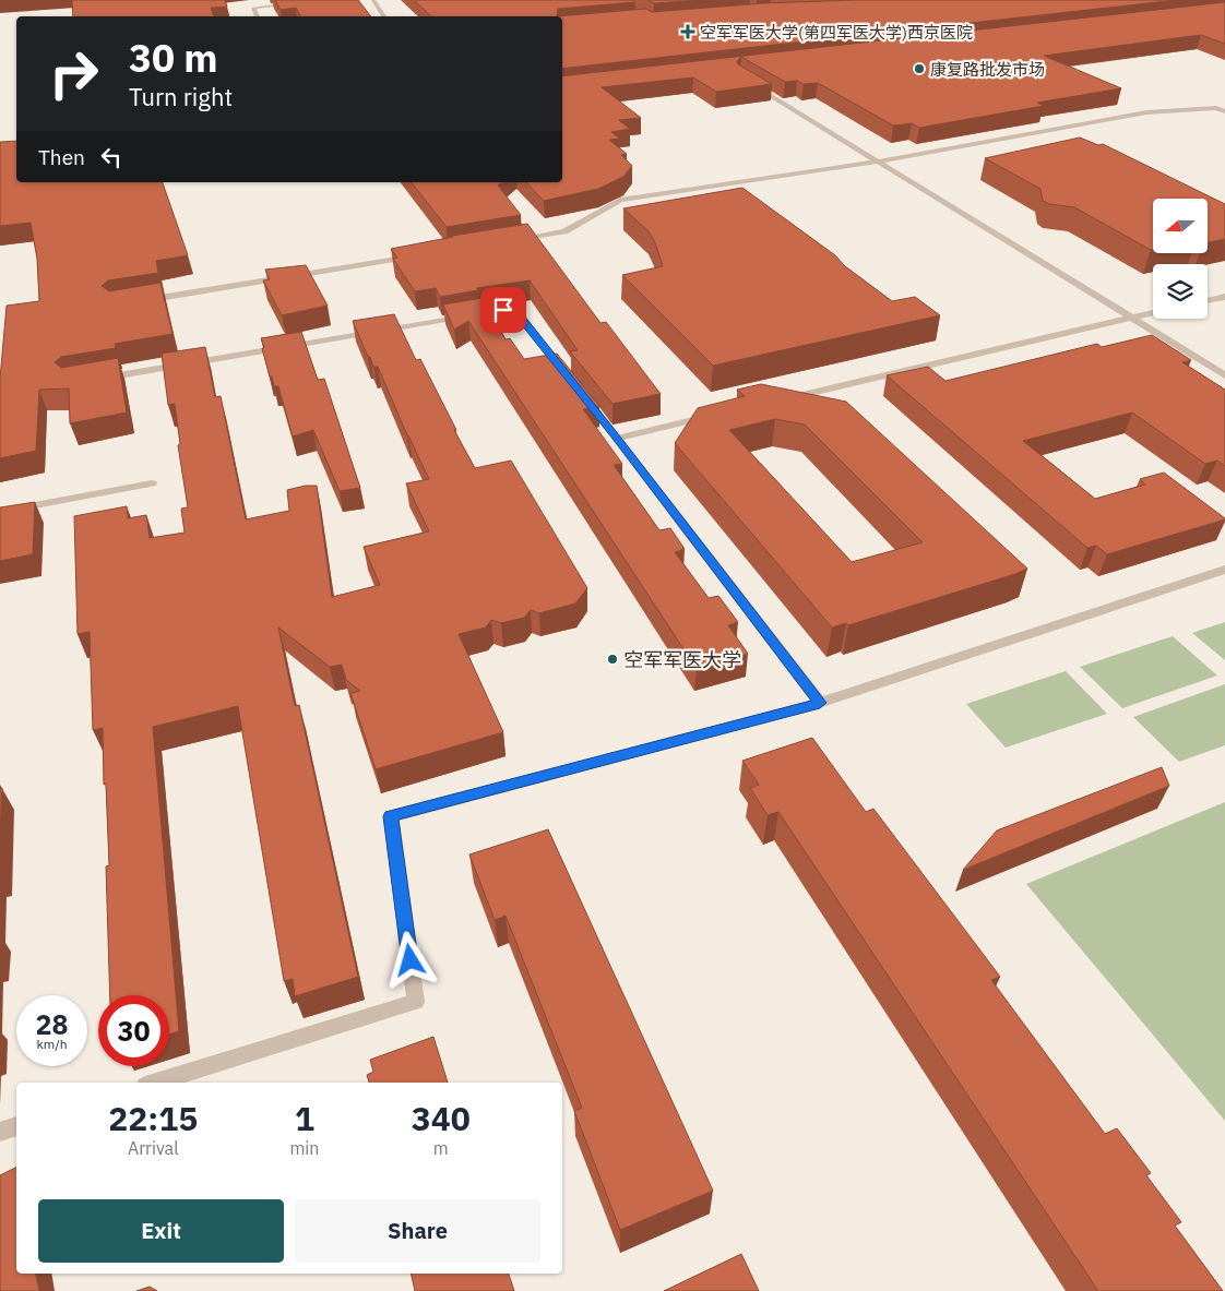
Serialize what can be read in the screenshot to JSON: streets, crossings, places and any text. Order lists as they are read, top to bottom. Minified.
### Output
{"places":{"health":["空军军医大学(第四军医大学)西京医院"],"other":["康复路批发市场","空军军医大学"]},"north":"left","page":{"turn":["30 m","Turn right"],"then":"Then","speed":"28 km/h","limit":"30","eta":["22:15","Arrival","1","min","340","m"],"buttons":["Exit","Share"]}}
